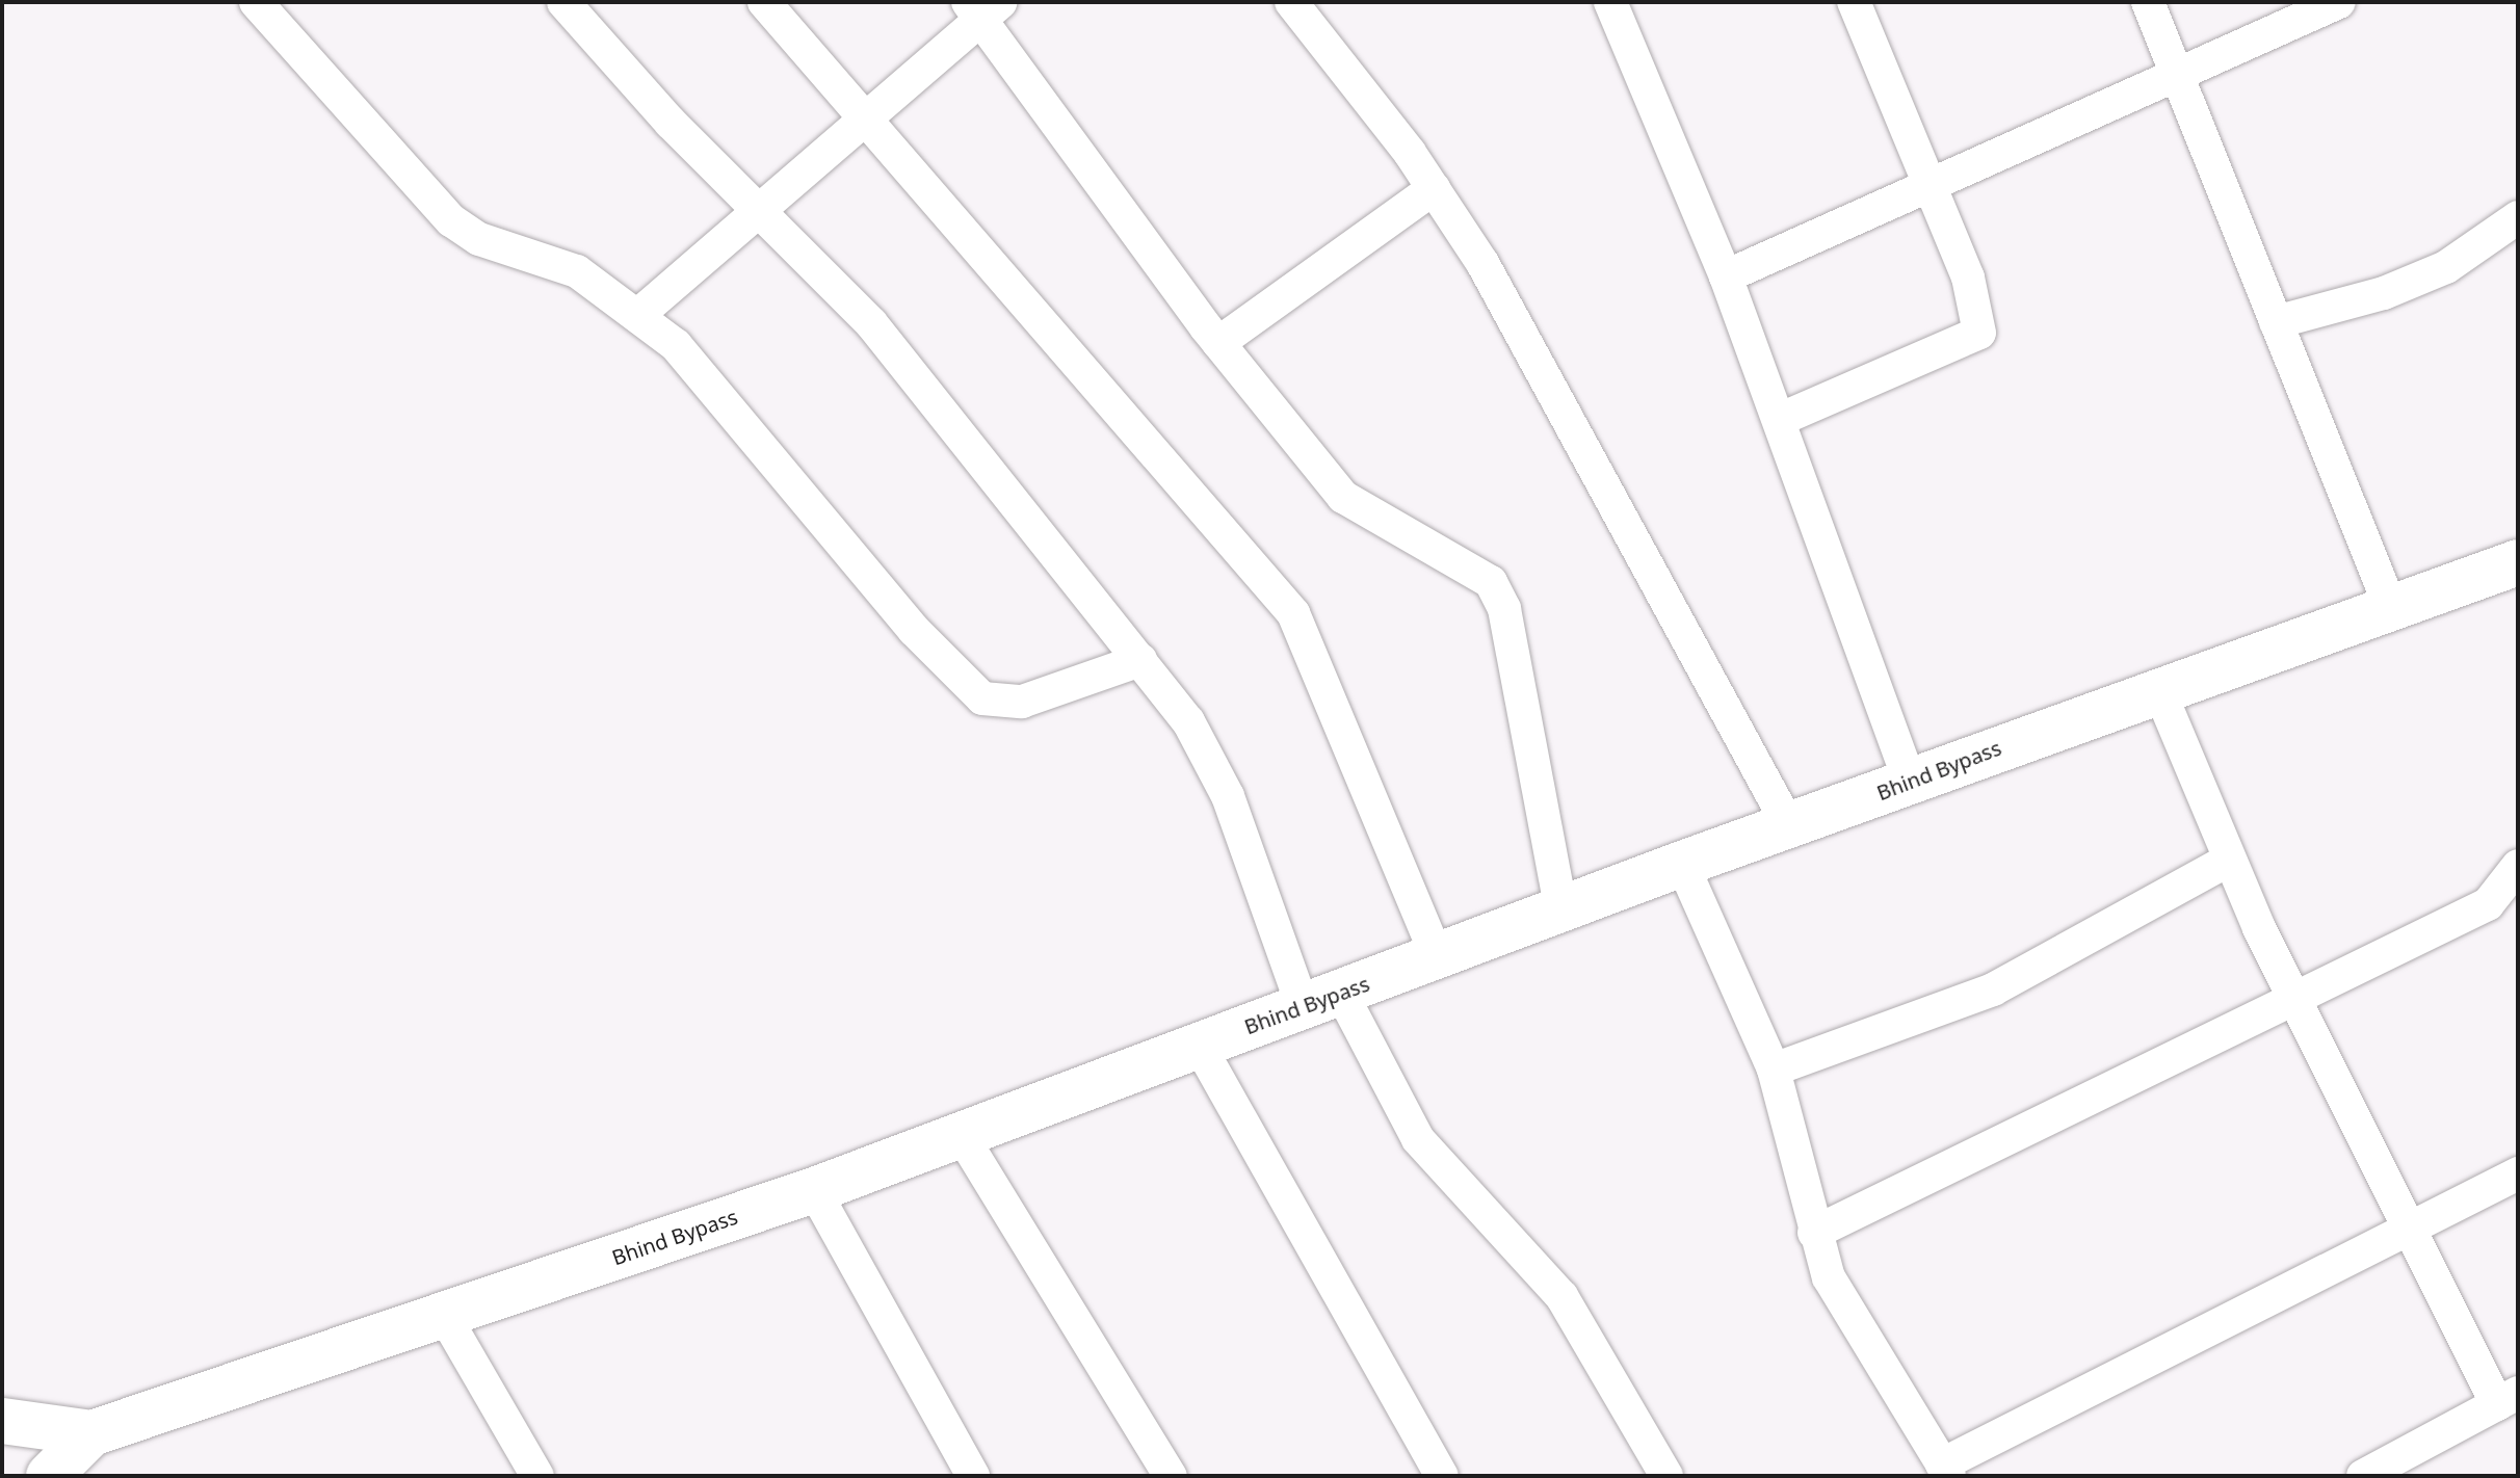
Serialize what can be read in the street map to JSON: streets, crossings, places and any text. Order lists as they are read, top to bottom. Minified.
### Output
{"streets":{"street":["Bhind Bypass"]}}
